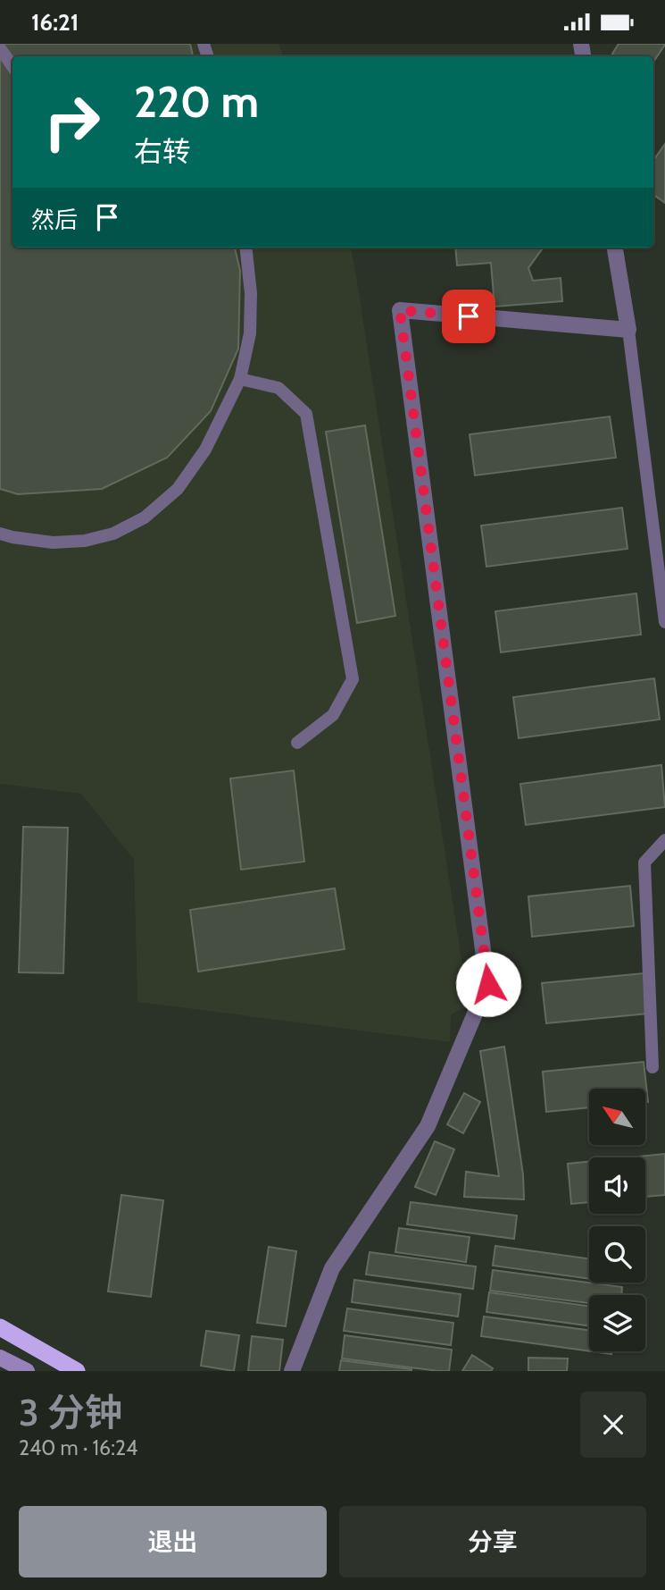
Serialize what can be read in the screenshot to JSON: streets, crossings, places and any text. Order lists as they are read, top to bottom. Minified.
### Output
{"north":"top left","page":{"status":"16:21","turn":["220 m","右转"],"then":"然后","heading":["3 分钟","240 m · 16:24"],"buttons":["退出","分享"]}}
